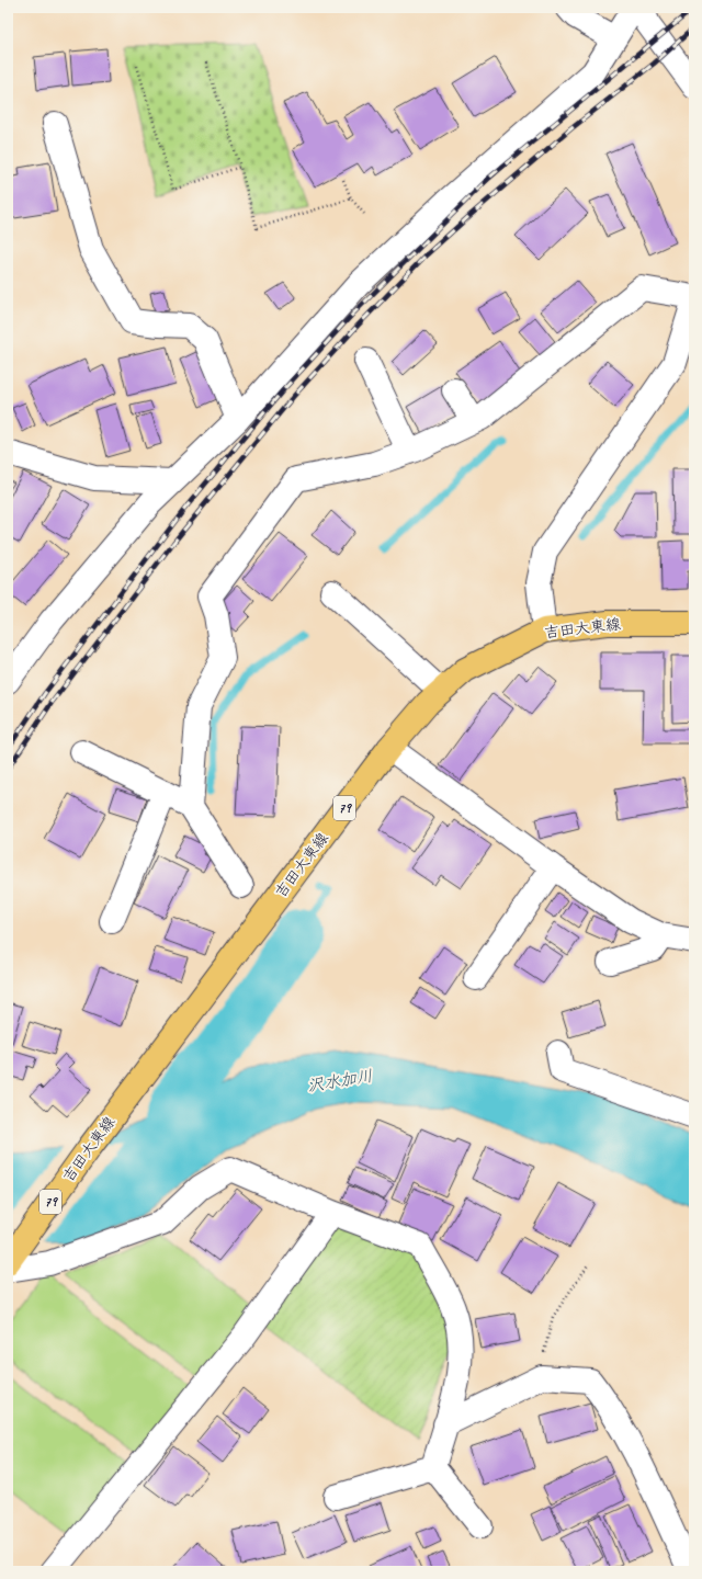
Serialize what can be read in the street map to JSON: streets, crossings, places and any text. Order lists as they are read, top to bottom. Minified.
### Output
{"streets":{"main road":["吉田大東線","79"]},"water":["沢水加川"]}
